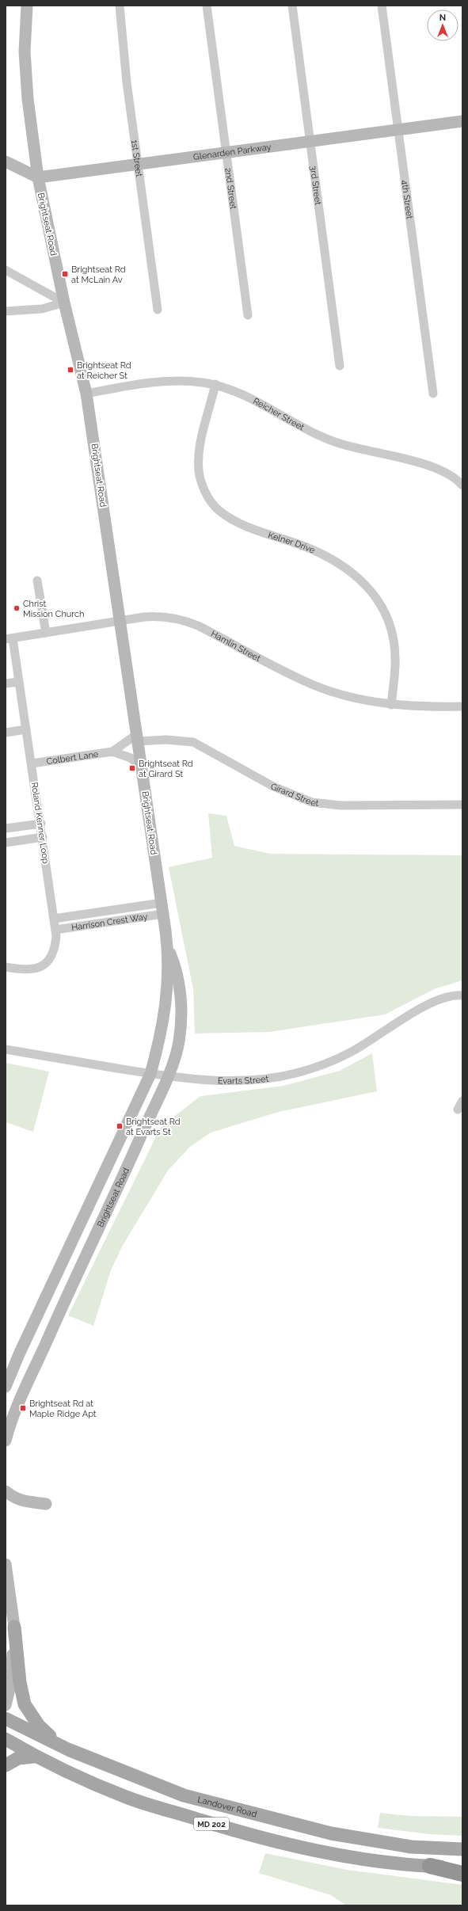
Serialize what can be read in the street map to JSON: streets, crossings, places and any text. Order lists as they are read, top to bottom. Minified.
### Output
{"streets":{"main road":["Landover Road","MD 202"],"street":["Glenarden Parkway","1st Street","3rd Street","2nd Street","4th Street","Brightseat Road","Reicher Street","Kelner Drive","Hamlin Street","Colbert Lane","Girard Street","Roland Kenner Loop","Harrison Crest Way","Evarts Street"]},"crossings":[["Glenarden Parkway","1st Street"],["Glenarden Parkway","3rd Street"],["Glenarden Parkway","2nd Street"],["Glenarden Parkway","4th Street"],["Glenarden Parkway","Brightseat Road"],["Brightseat Road","Reicher Street"],["Brightseat Road","Hamlin Street"],["Brightseat Road","Colbert Lane"],["Brightseat Road","Girard Street"],["Brightseat Road","Harrison Crest Way"],["Brightseat Road","Evarts Street"],["Reicher Street","Kelner Drive"],["Kelner Drive","Hamlin Street"],["Hamlin Street","Roland Kenner Loop"],["Colbert Lane","Girard Street"],["Colbert Lane","Roland Kenner Loop"],["Roland Kenner Loop","Harrison Crest Way"]],"places":{"transit":["Brightseat Rd at McLain Av","Brightseat Rd at Reicher St","Brightseat Rd at Girard St","Brightseat Rd at Evarts St","Brightseat Rd at Maple Ridge Apt"],"other":["Christ Mission Church"]},"north":"top"}
